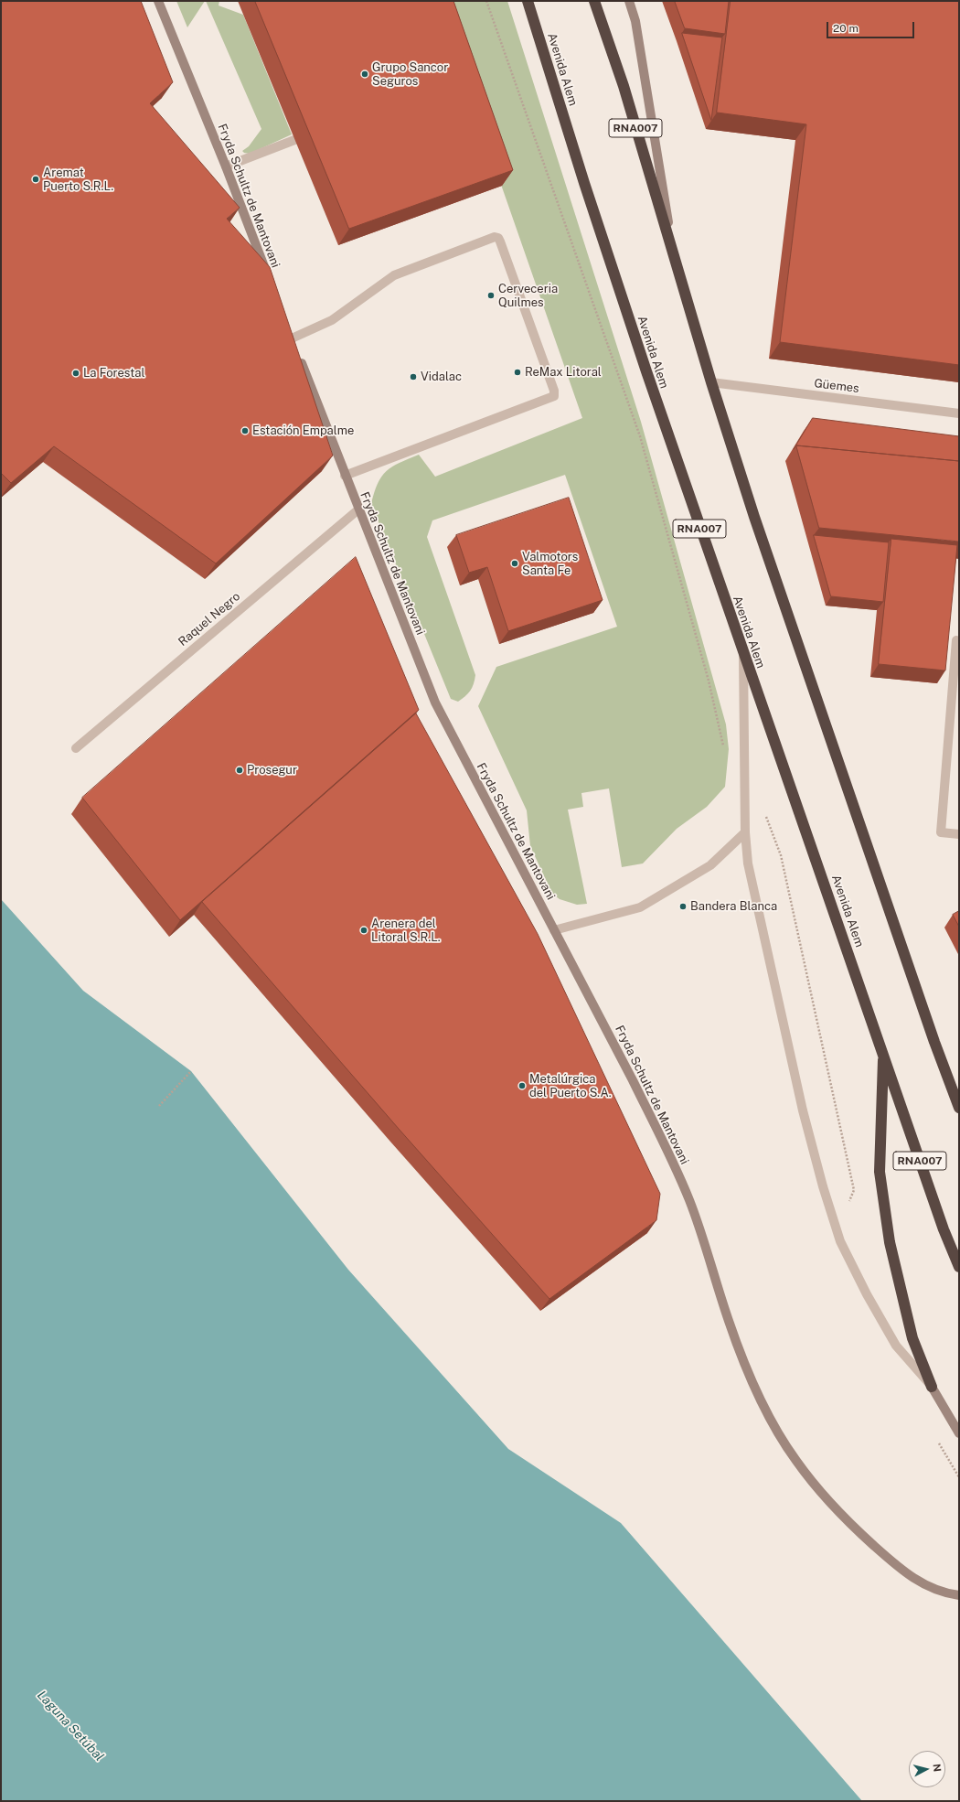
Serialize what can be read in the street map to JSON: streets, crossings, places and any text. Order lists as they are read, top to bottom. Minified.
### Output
{"streets":{"highway":["Avenida Alem","RNA007"],"street":["Fryda Schultz de Mantovani","Güemes","Raquel Negro"]},"crossings":[["RNA007","Güemes"],["Fryda Schultz de Mantovani","Raquel Negro"]],"water":["Laguna Setúbal"],"places":["Grupo Sancor Seguros","Aremat Puerto S.R.L.","Cerveceria Quilmes","ReMax Litoral","La Forestal","Vidalac","Estación Empalme","Valmotors Santa Fe","Prosegur","Bandera Blanca","Arenera del Litoral S.R.L.","Metalúrgica del Puerto S.A."],"scale_bar":"20 m","north":"right"}
